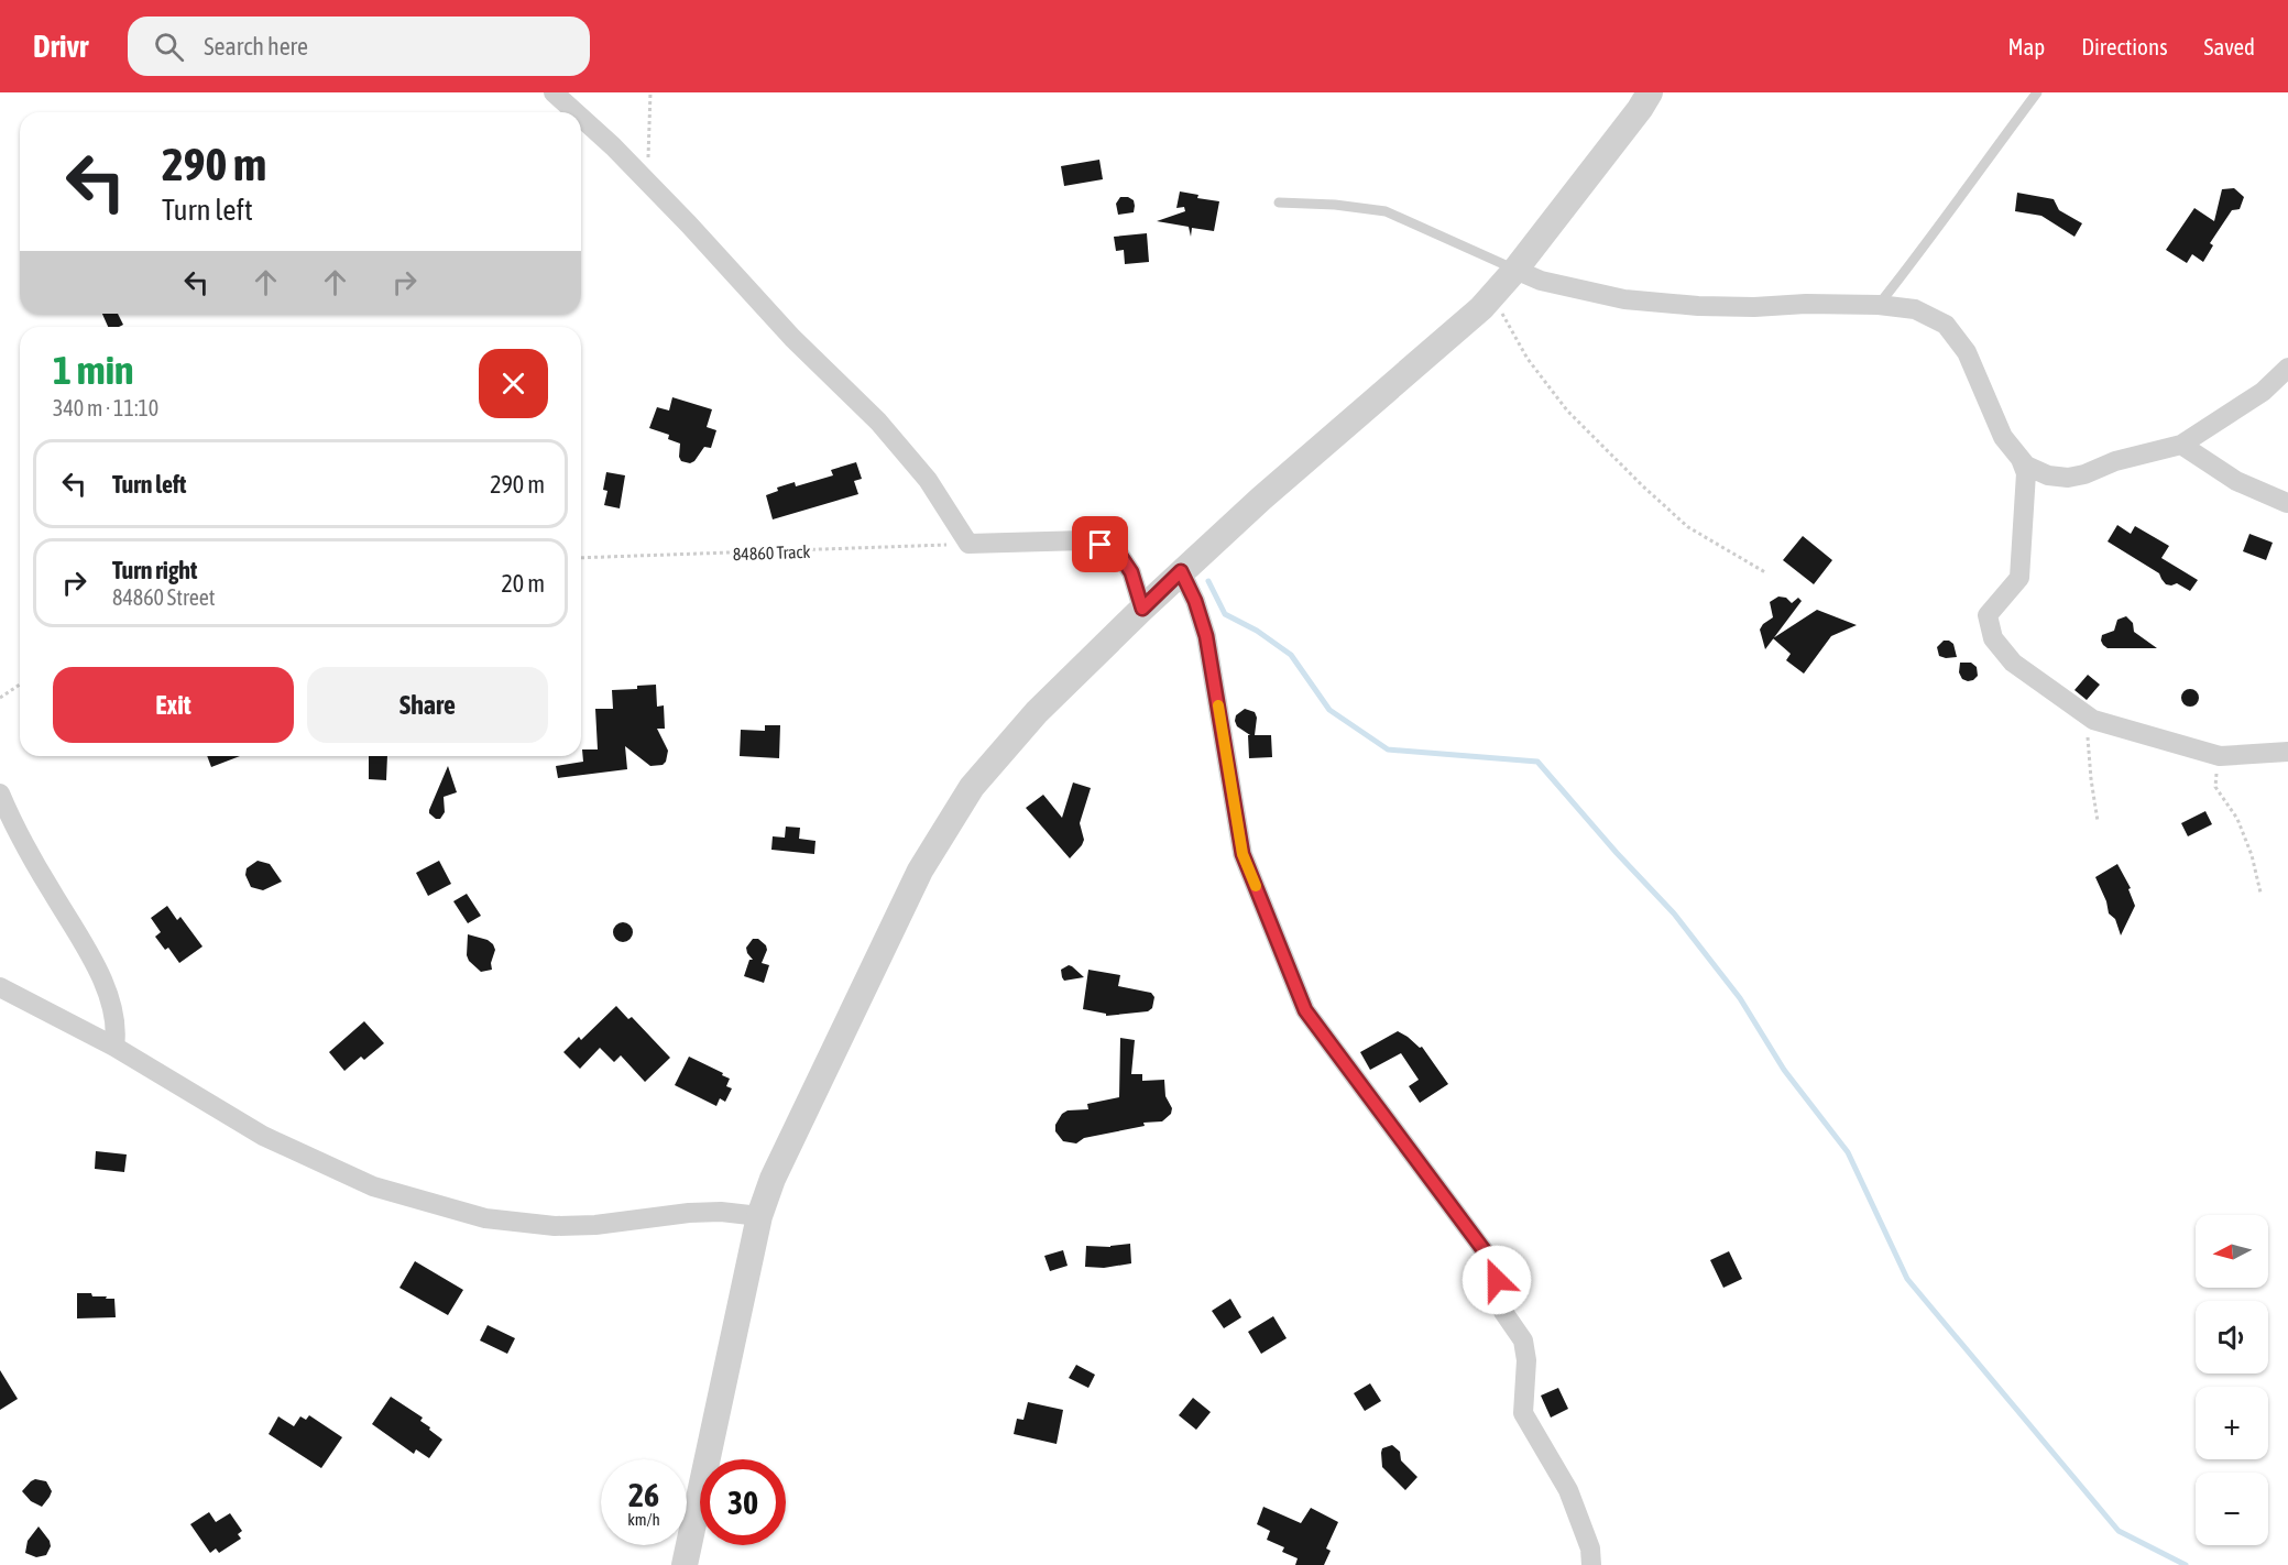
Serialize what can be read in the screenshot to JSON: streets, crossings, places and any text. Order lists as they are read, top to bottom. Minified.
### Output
{"streets":{"path":["84860 Track"]},"north":"left","page":{"header":"Drivr","search":"Search here","nav":["Map","Directions","Saved"],"turn":["290 m","Turn left"],"heading":["1 min","340 m · 11:10"],"list":[{"name":"Turn left","value":"290 m"},{"name":"Turn right","note":"84860 Street","value":"20 m"}],"buttons":["Exit","Share"],"map_buttons":["+","−"],"speed":"26 km/h","limit":"30"}}
